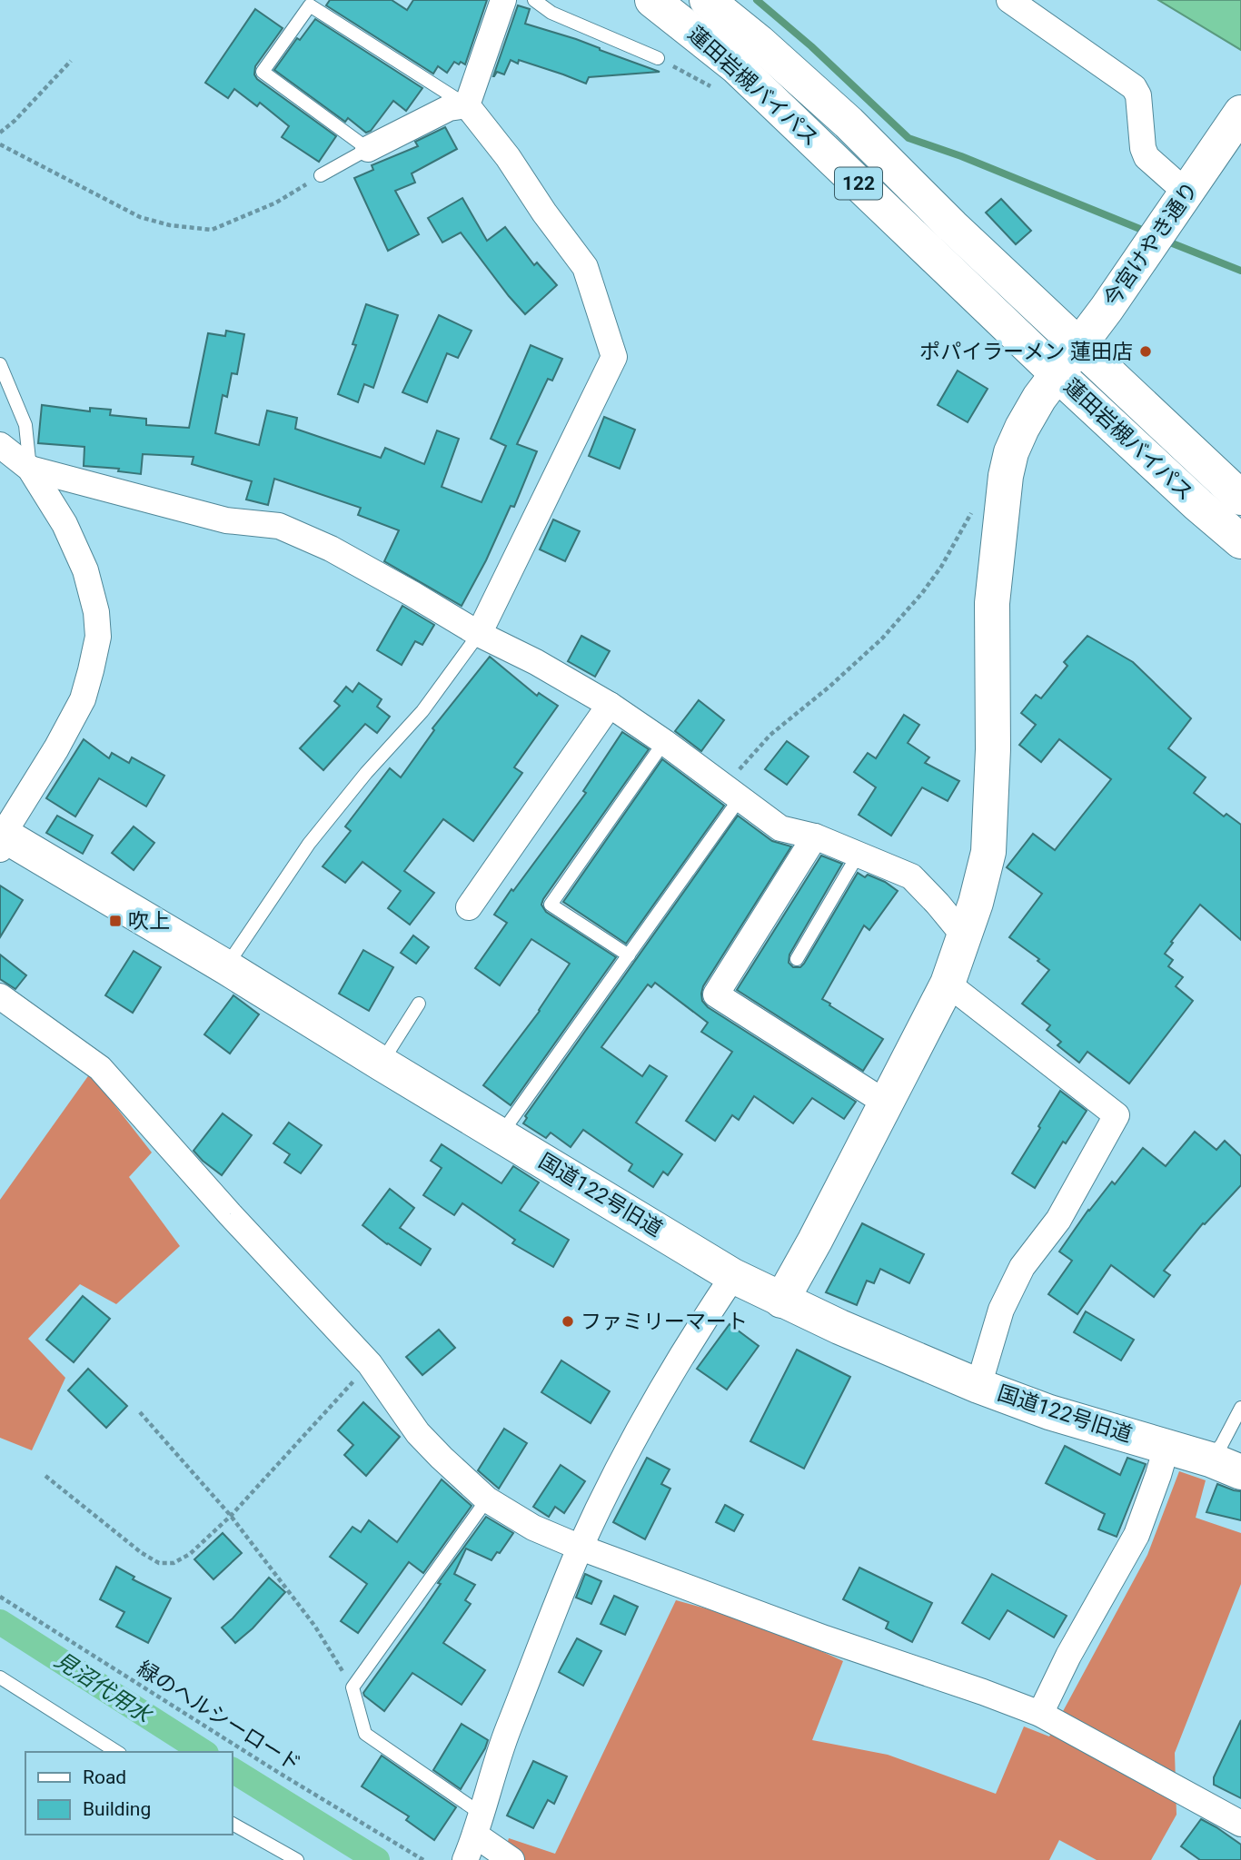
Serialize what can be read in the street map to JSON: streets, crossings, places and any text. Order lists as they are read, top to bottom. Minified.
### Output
{"streets":{"main road":["蓮田岩槻バイパス","122","今宮けやき通り","国道122号旧道"],"path":["緑のヘルシーロード"]},"crossings":[["蓮田岩槻バイパス","今宮けやき通り"],["今宮けやき通り","国道122号旧道"]],"water":["見沼代用水"],"places":{"other":["ポパイラーメン 蓮田店","ファミリーマート"],"transit":["吹上"]},"legend":["Road","Building"]}
